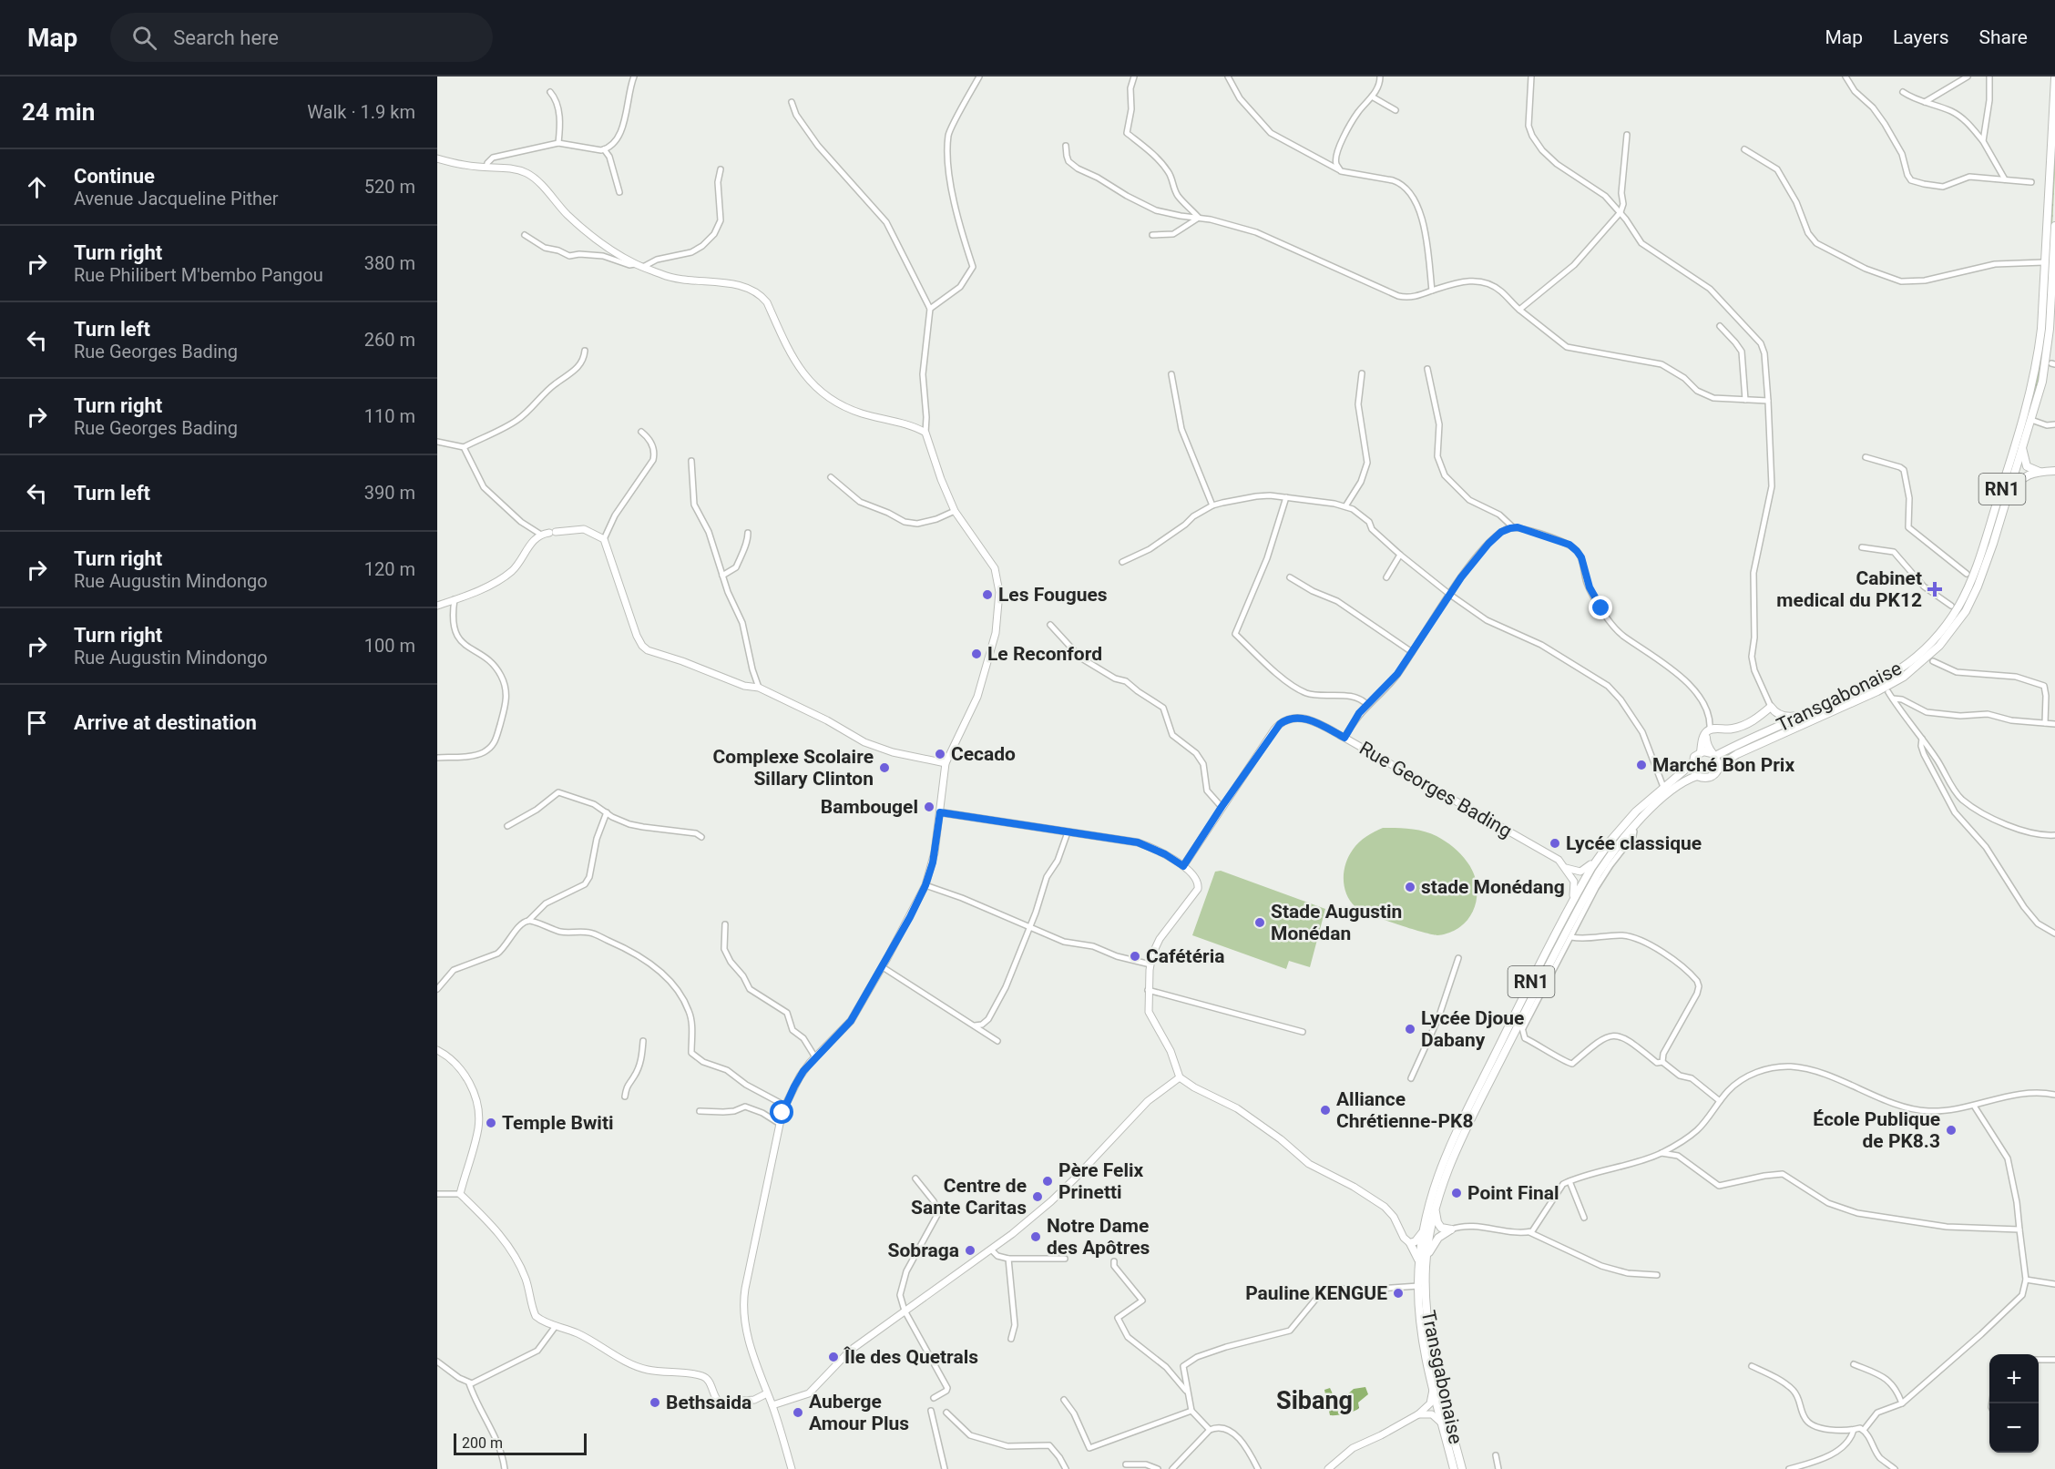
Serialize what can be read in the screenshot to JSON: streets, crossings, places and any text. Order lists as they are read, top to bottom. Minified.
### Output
{"streets":{"highway":["RN1","Transgabonaise"],"street":["Rue Georges Bading"]},"crossings":[["RN1","Transgabonaise"]],"districts":["Sibang"],"places":{"health":["Cabinet medical du PK12"],"other":["Les Fougues","Le Reconford","Cecado","Marché Bon Prix","Complexe Scolaire Sillary Clinton","Bambougel","Lycée classique","stade Monédang","Stade Augustin Monédan","Cafétéria","Lycée Djoue Dabany","Alliance Chrétienne-PK8","Temple Bwiti","École Publique de PK8.3","Père Felix Prinetti","Point Final","Centre de Sante Caritas","Notre Dame des Apôtres","Sobraga","Pauline KENGUE","Île des Quetrals","Bethsaida","Auberge Amour Plus"]},"scale_bar":"200 m","page":{"header":"Map","search":"Search here","nav":["Map","Layers","Share"],"heading":["24 min","Walk · 1.9 km"],"list":[["Continue","Avenue Jacqueline Pither","520 m"],["Turn right","Rue Philibert M'bembo Pangou","380 m"],["Turn left","Rue Georges Bading","260 m"],["Turn right","Rue Georges Bading","110 m"],["Turn left","390 m"],["Turn right","Rue Augustin Mindongo","120 m"],["Turn right","Rue Augustin Mindongo","100 m"],"Arrive at destination"],"map_buttons":["+","−"],"scale":"200 m"}}
